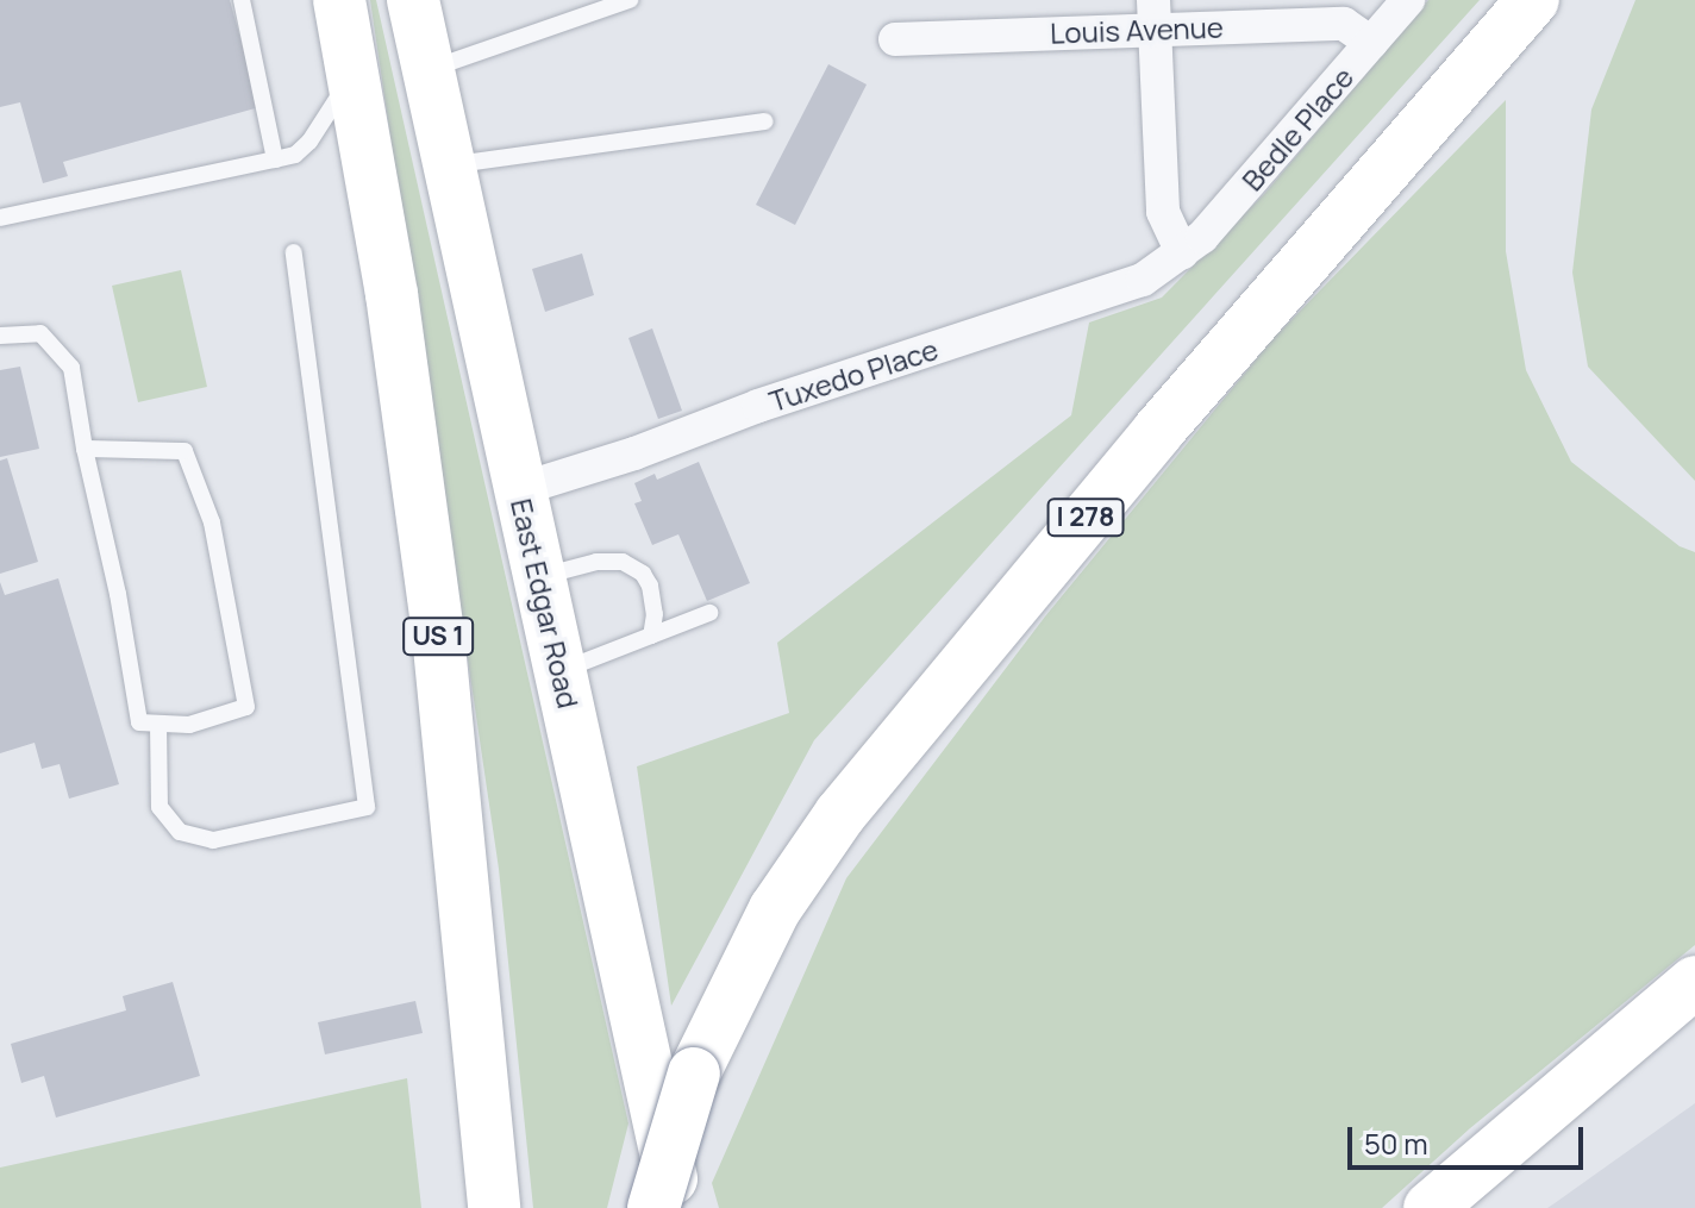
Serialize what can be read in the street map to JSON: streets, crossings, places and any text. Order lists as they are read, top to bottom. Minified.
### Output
{"streets":{"highway":["I 278","East Edgar Road","US 1"],"street":["Louis Avenue","Bedle Place","Tuxedo Place"]},"crossings":[["Louis Avenue","Bedle Place"],["Bedle Place","Tuxedo Place"],["Tuxedo Place","East Edgar Road"]],"scale_bar":"50 m"}
